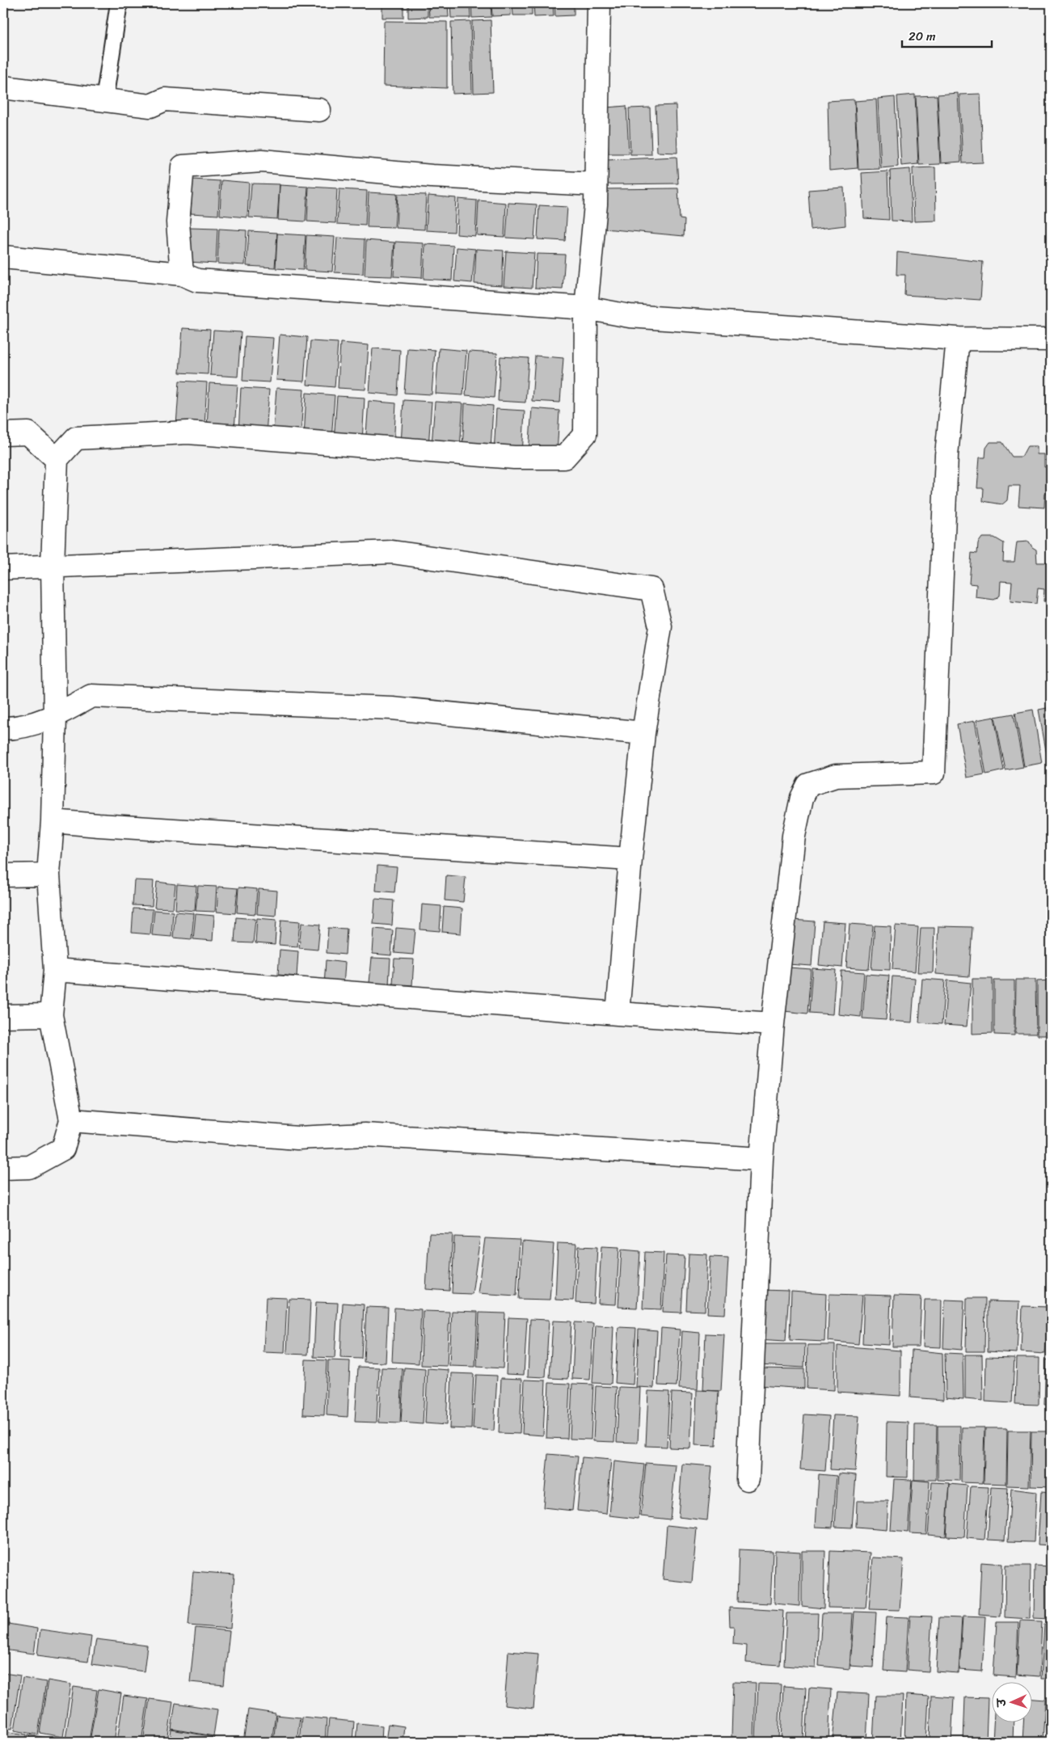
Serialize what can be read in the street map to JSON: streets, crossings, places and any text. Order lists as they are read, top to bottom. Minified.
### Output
{"scale_bar":"20 m","north":"left"}
